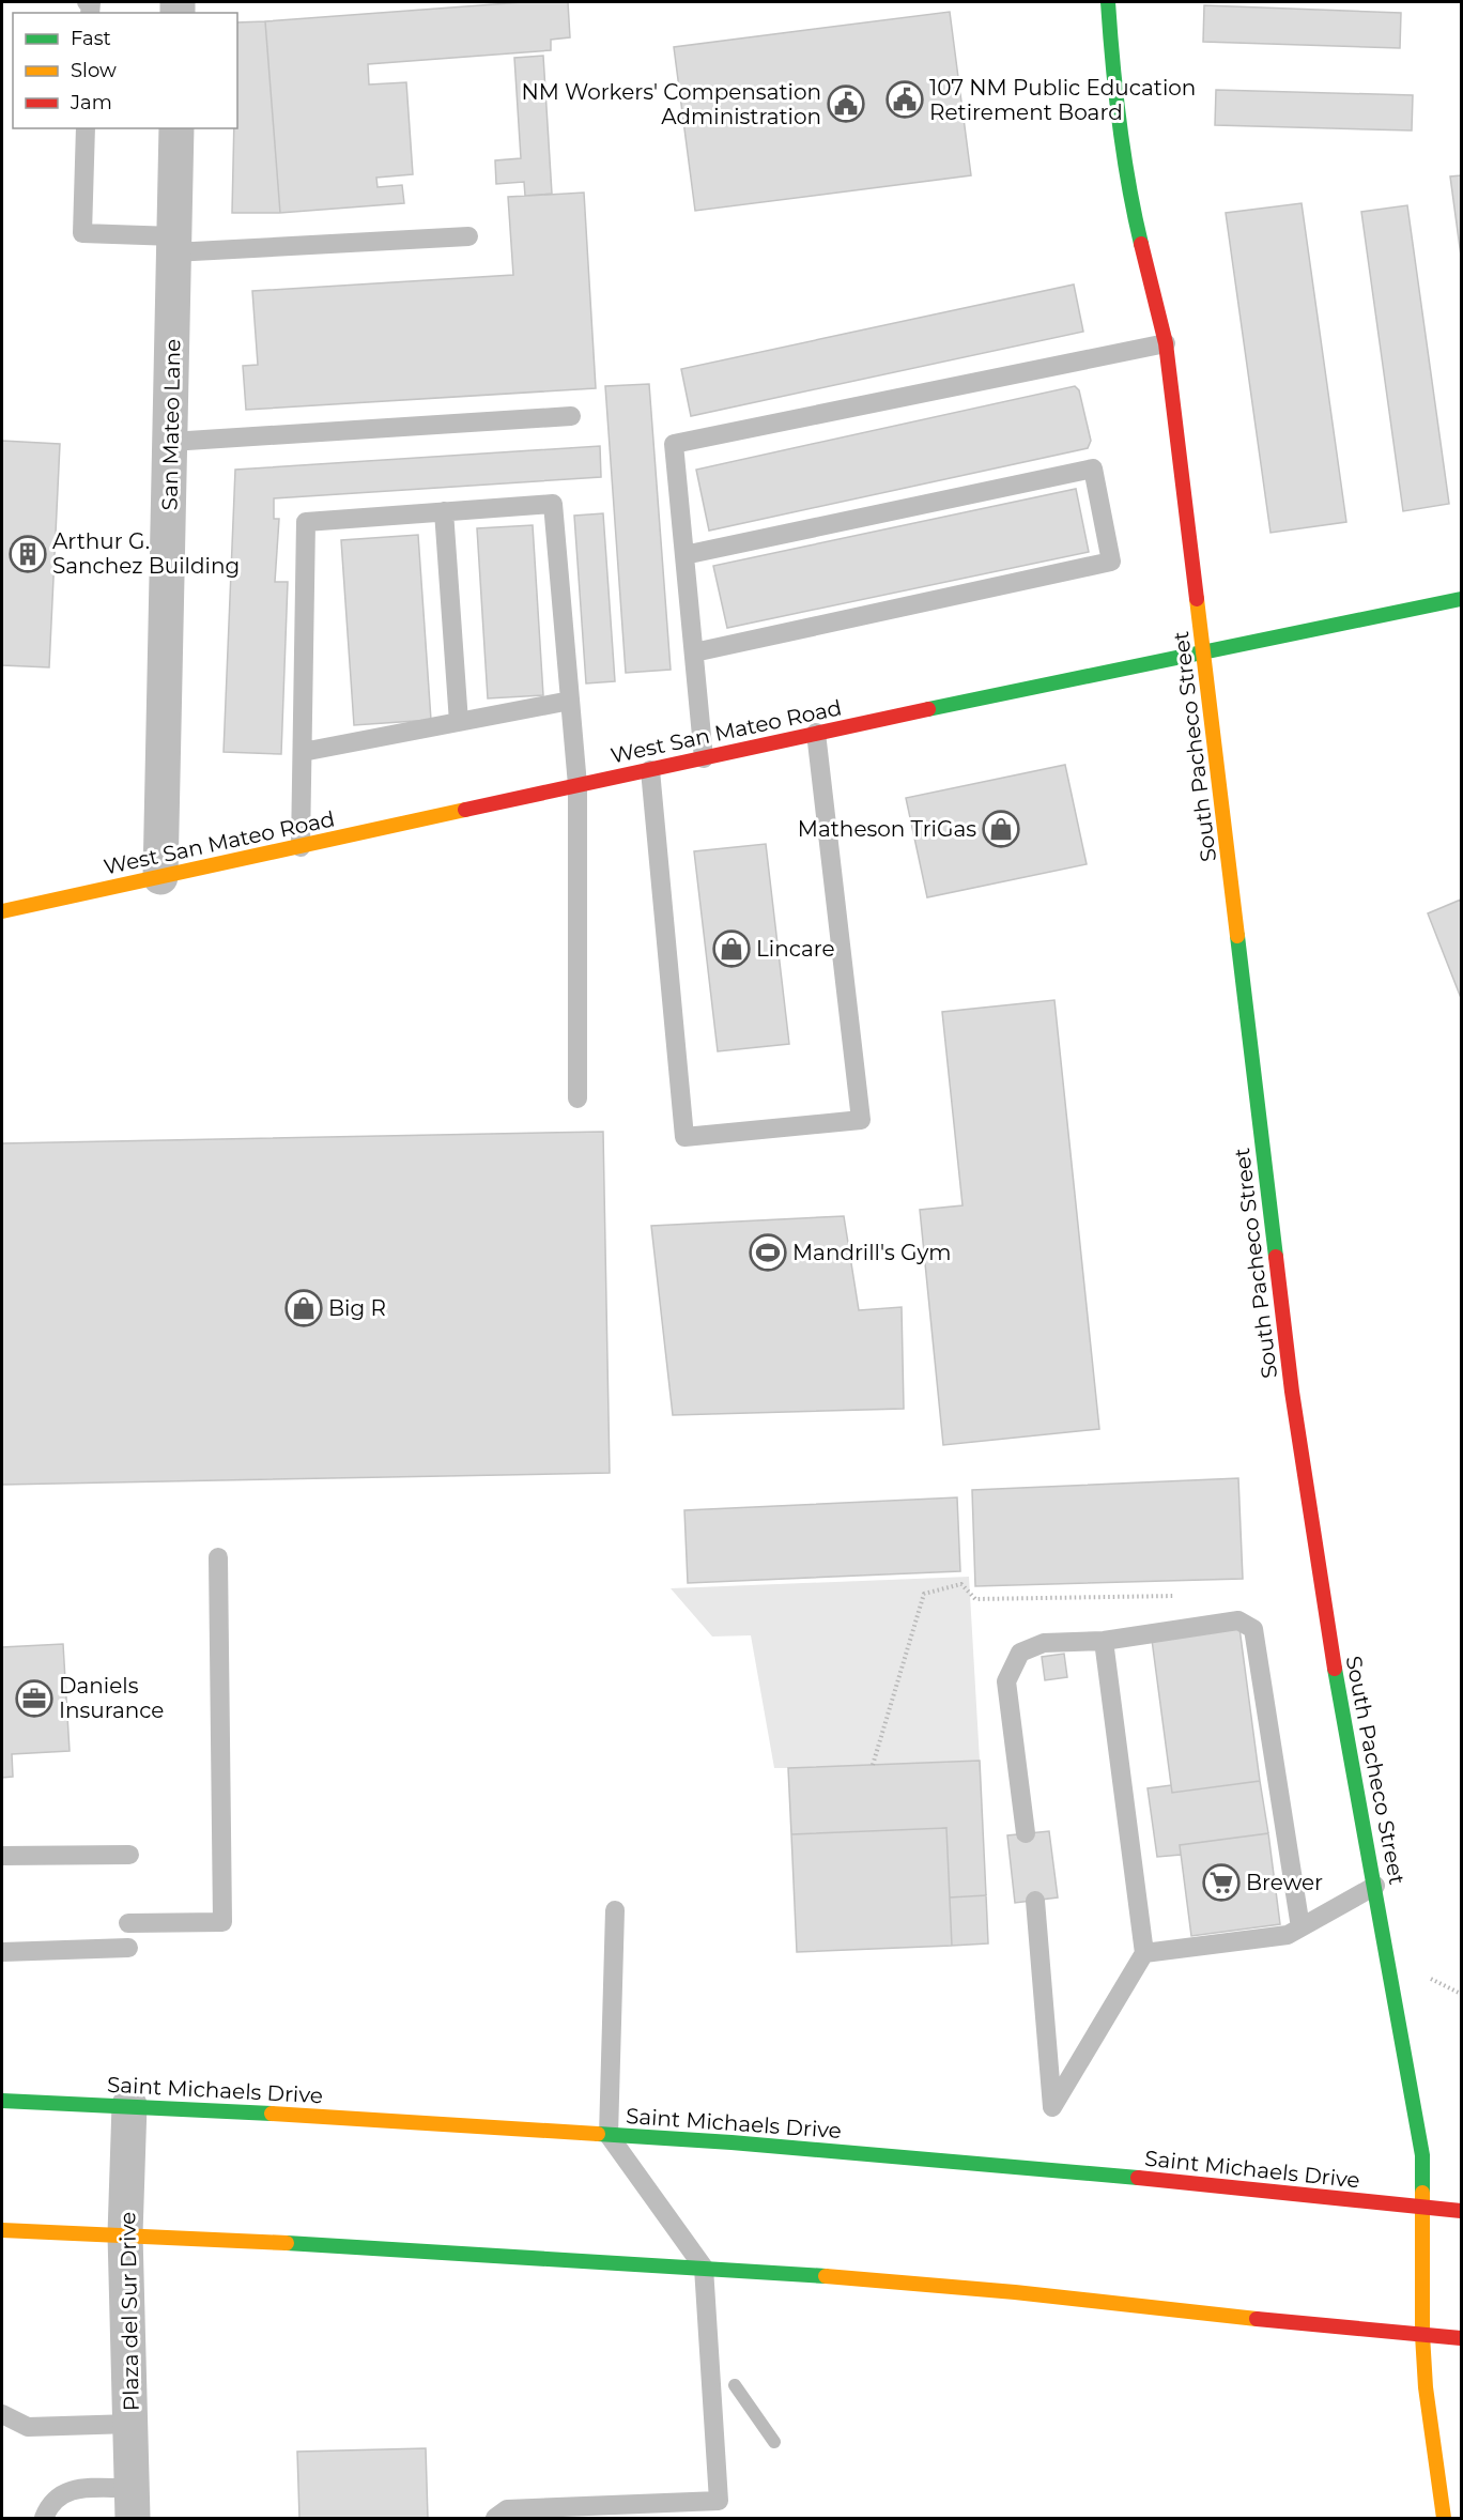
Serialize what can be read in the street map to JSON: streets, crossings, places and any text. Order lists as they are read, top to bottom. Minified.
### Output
{"streets":{"street":["San Mateo Lane","West San Mateo Road","South Pacheco Street","Saint Michaels Drive","Plaza del Sur Drive"]},"crossings":[["San Mateo Lane","West San Mateo Road"],["West San Mateo Road","South Pacheco Street"],["South Pacheco Street","Saint Michaels Drive"],["Saint Michaels Drive","Plaza del Sur Drive"]],"places":{"public building":["107 NM Public Education Retirement Board","NM Workers' Compensation Administration"],"building":["Arthur G. Sanchez Building"],"shop":["Matheson TriGas","Lincare","Big R"],"sports":["Mandrill's Gym"],"office":["Daniels Insurance"],"supermarket":["Brewer"]},"legend":["Fast","Slow","Jam"]}
